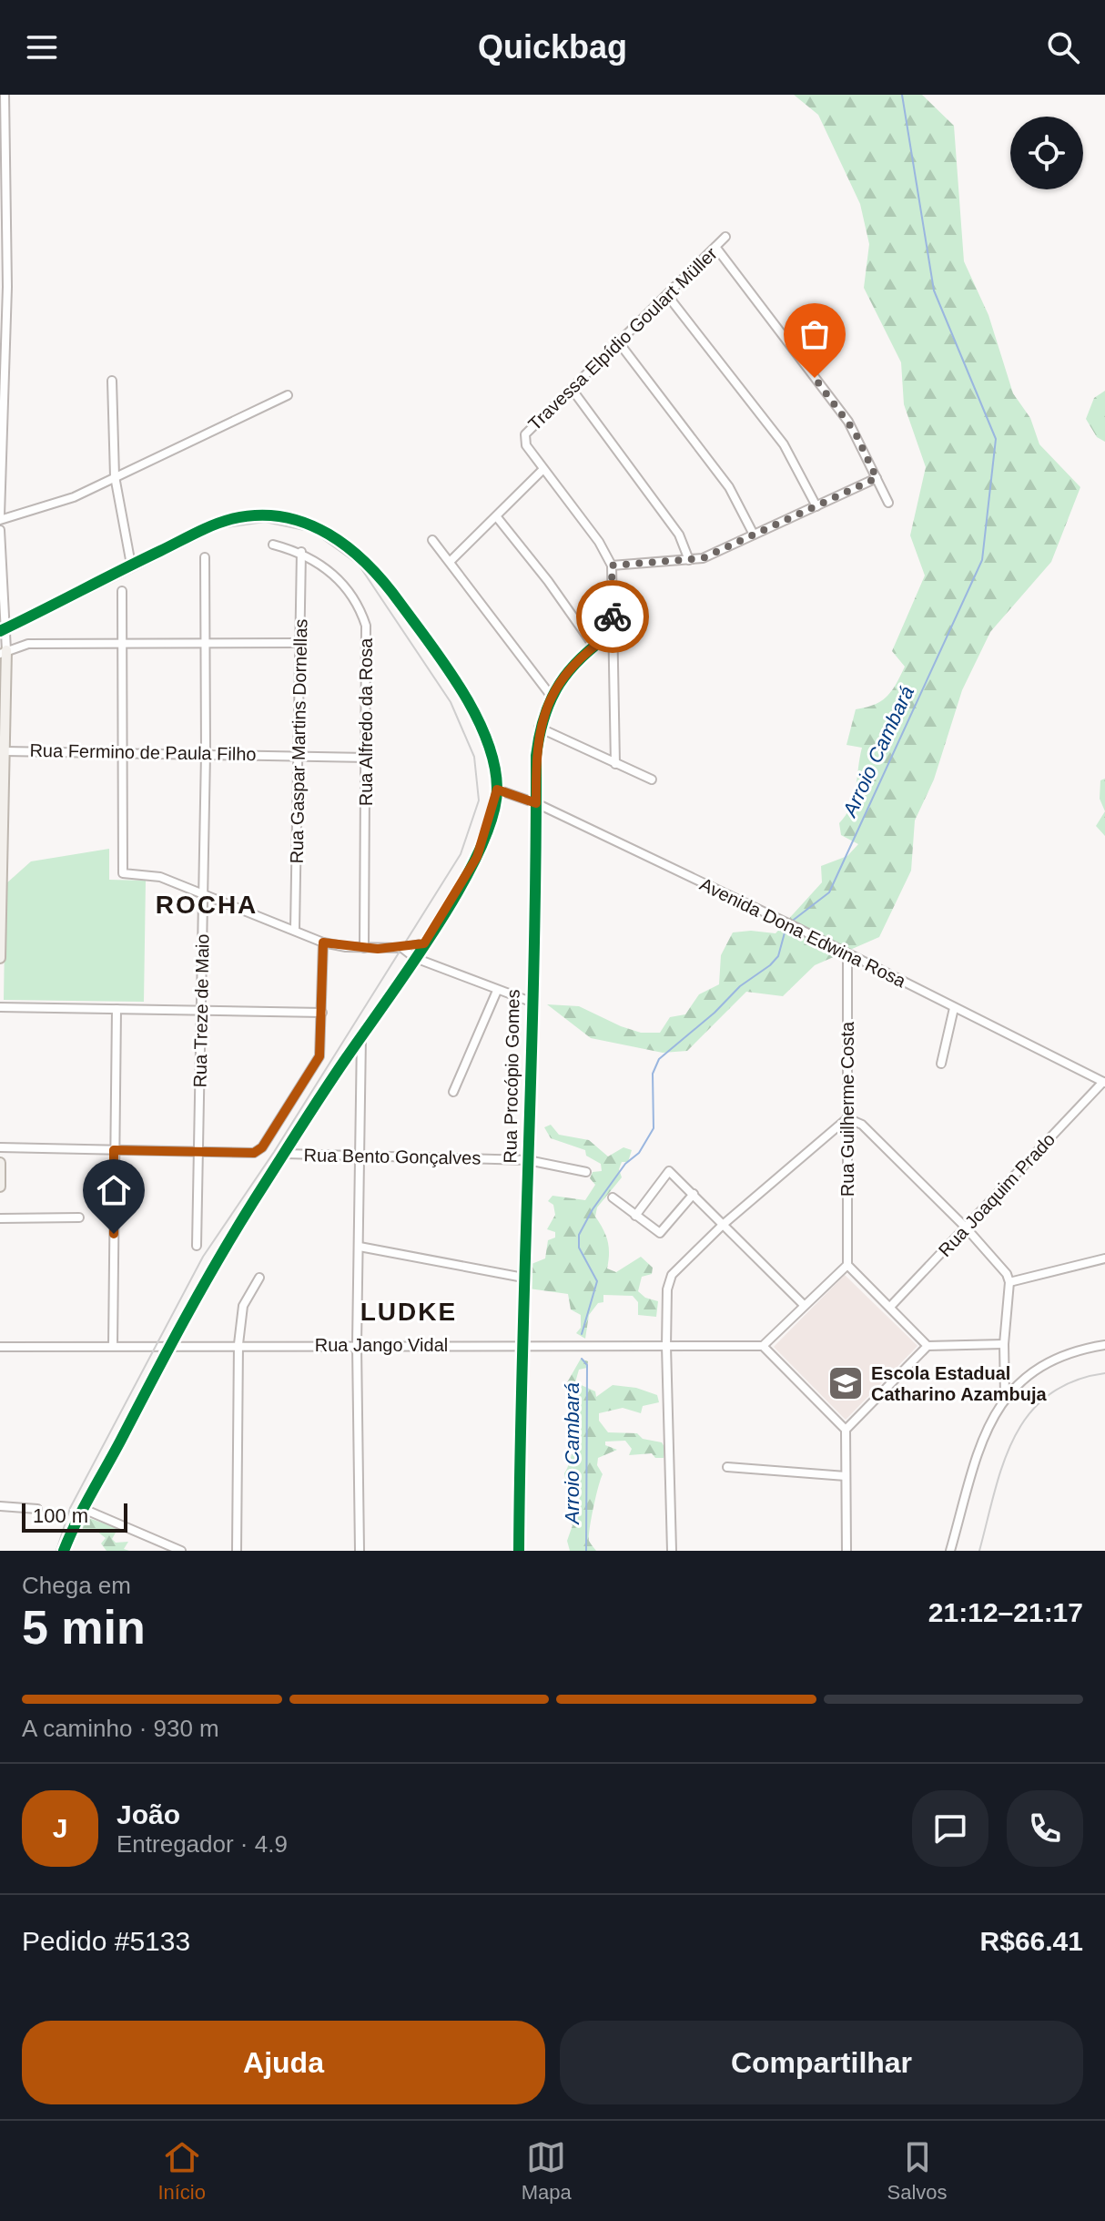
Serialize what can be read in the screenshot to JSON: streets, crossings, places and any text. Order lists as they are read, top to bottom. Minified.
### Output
{"streets":{"street":["Travessa Elpídio Goulart Müller","Rua Alfredo da Rosa","Rua Gaspar Martins Dornellas","Rua Fermino de Paula Filho","Avenida Dona Edwina Rosa","Rua Treze de Maio","Rua Procópio Gomes","Rua Guilherme Costa","Rua Bento Gonçalves","Rua Joaquim Prado","Rua Jango Vidal"]},"crossings":[["Travessa Elpídio Goulart Müller","Rua Procópio Gomes"],["Rua Alfredo da Rosa","Rua Gaspar Martins Dornellas"],["Rua Alfredo da Rosa","Rua Fermino de Paula Filho"],["Rua Gaspar Martins Dornellas","Rua Fermino de Paula Filho"],["Rua Fermino de Paula Filho","Rua Treze de Maio"],["Avenida Dona Edwina Rosa","Rua Procópio Gomes"],["Avenida Dona Edwina Rosa","Rua Guilherme Costa"],["Avenida Dona Edwina Rosa","Rua Joaquim Prado"],["Rua Procópio Gomes","Rua Bento Gonçalves"],["Rua Procópio Gomes","Rua Jango Vidal"]],"districts":["ROCHA","LUDKE"],"water":["Arroio Cambará"],"places":{"school or university":["Escola Estadual Catharino Azambuja"]},"scale_bar":"100 m","page":{"header":"Quickbag","scale":"100 m","heading":["5 min","Chega em","21:12–21:17"],"panel":["João","Entregador · 4.9","Pedido #5133","R$66.41"],"bar":"A caminho · 930 m","round":"J","buttons":["Ajuda","Compartilhar"],"tabs":["Início","Mapa","Salvos"]}}
